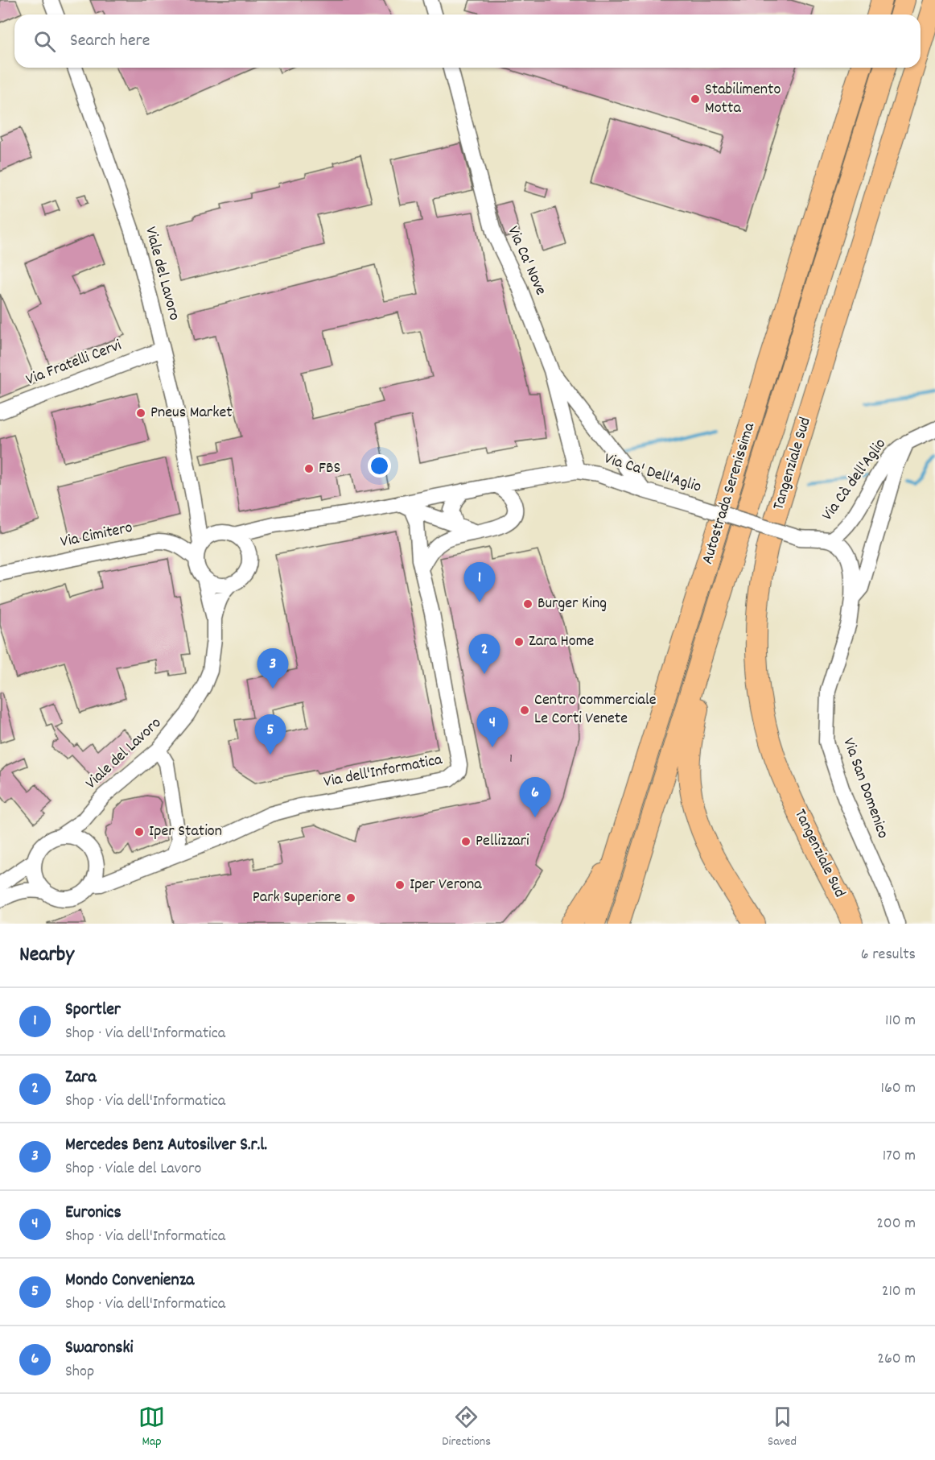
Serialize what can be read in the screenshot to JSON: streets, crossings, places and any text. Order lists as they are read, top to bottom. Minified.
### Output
{"streets":{"highway":["Tangenziale Sud","Autostrada Serenissima"],"street":["Via Ca' Nove","Viale del Lavoro","Via Fratelli Cervi","Via Ca' Dell'Aglio","Via Cà dell'Aglio","Via Cimitero","Via dell'Informatica","Via San Domenico"]},"crossings":[["Via Ca' Nove","Via Ca' Dell'Aglio"],["Viale del Lavoro","Via Fratelli Cervi"],["Viale del Lavoro","Via Cimitero"],["Viale del Lavoro","Via dell'Informatica"],["Via Ca' Dell'Aglio","Via Cà dell'Aglio"],["Via Cà dell'Aglio","Via San Domenico"]],"places":["Stabilimento Motta","Pneus Market","FBS","Burger King","Zara Home","Centro commerciale Le Corti Venete","Iper Station","Pellizzari","Iper Verona","Park Superiore"],"house_numbers":["1"],"page":{"search":"Search here","pins":["1","2","3","4","5","6"],"heading":["Nearby","6 results"],"list":[{"mark":"1","name":"Sportler","note":"Shop · Via dell'Informatica","value":"110 m"},{"mark":"2","name":"Zara","note":"Shop · Via dell'Informatica","value":"160 m"},{"mark":"3","name":"Mercedes Benz Autosilver S.r.l.","note":"Shop · Viale del Lavoro","value":"170 m"},{"mark":"4","name":"Euronics","note":"Shop · Via dell'Informatica","value":"200 m"},{"mark":"5","name":"Mondo Convenienza","note":"Shop · Via dell'Informatica","value":"210 m"},{"mark":"6","name":"Swaronski","note":"Shop","value":"260 m"}],"nav":["Map","Directions","Saved"]}}
